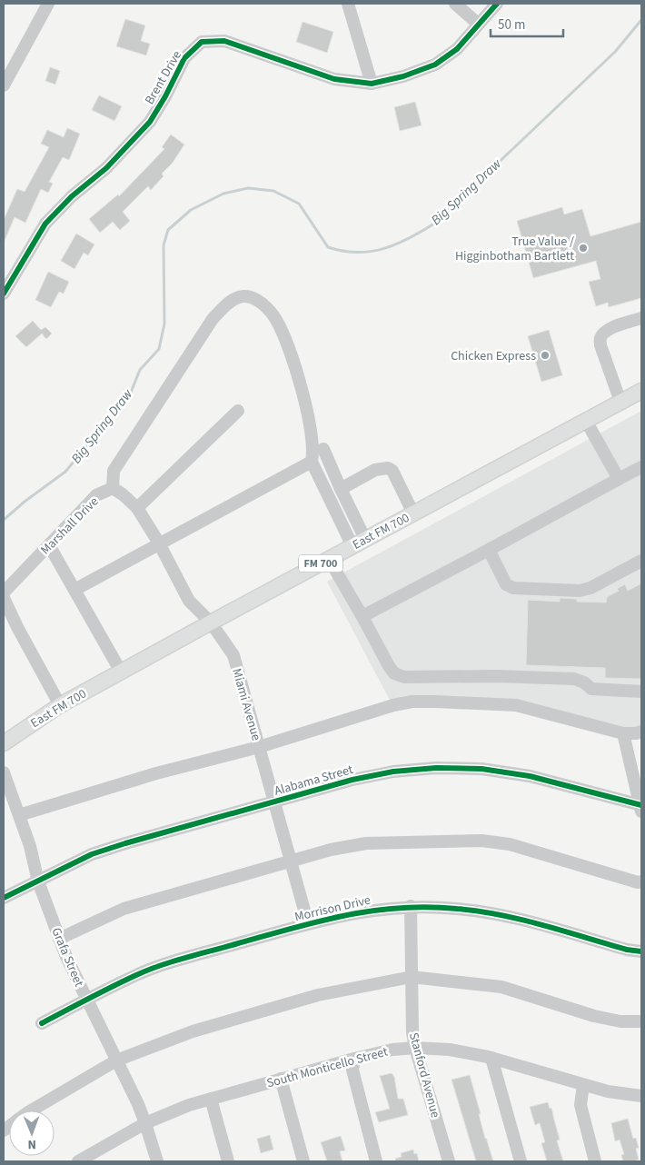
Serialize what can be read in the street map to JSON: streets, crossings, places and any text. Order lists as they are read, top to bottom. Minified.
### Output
{"streets":{"main road":["East FM 700","FM 700"],"street":["Brent Drive","Marshall Drive","Miami Avenue","Alabama Street","Morrison Drive","Grafa Street","South Monticello Street","Stanford Avenue"]},"crossings":[["East FM 700","Miami Avenue"],["Miami Avenue","Alabama Street"],["Miami Avenue","Morrison Drive"],["Alabama Street","Grafa Street"],["Morrison Drive","Grafa Street"],["Morrison Drive","Stanford Avenue"],["Grafa Street","South Monticello Street"],["South Monticello Street","Stanford Avenue"]],"water":["Big Spring Draw"],"places":["True Value / Higginbotham Bartlett","Chicken Express"],"scale_bar":"50 m","north":"bottom"}
